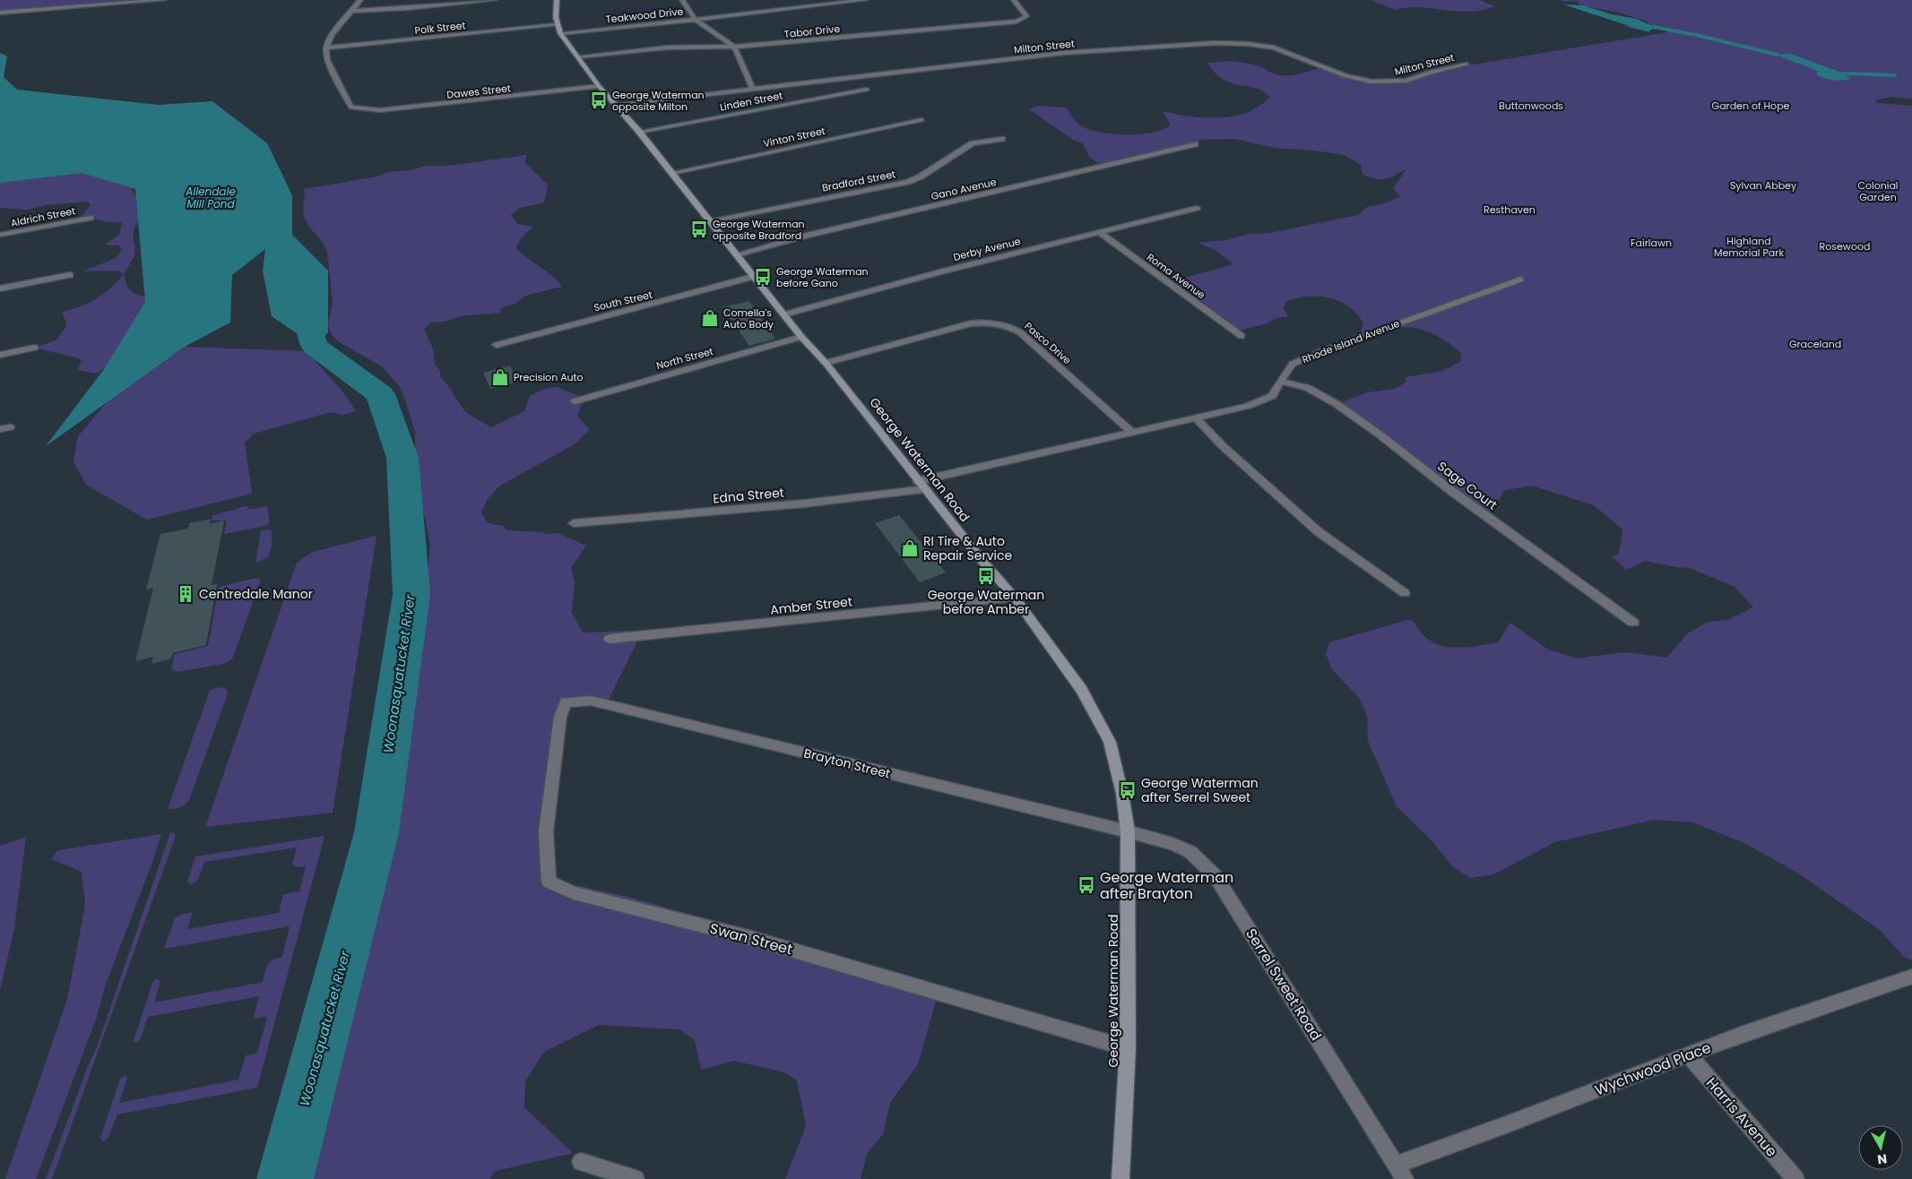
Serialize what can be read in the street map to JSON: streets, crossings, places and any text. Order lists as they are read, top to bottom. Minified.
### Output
{"streets":{"main road":["George Waterman Road"],"street":["Teakwood Drive","Polk Street","Tabor Drive","Milton Street","Dawes Street","Linden Street","Vinton Street","Bradford Street","Gano Avenue","Aldrich Street","Derby Avenue","Roma Avenue","South Street","Rhode Island Avenue","Pasco Drive","North Street","Sage Court","Edna Street","Amber Street","Brayton Street","Swan Street","Serrel Sweet Road","Wychwood Place","Harris Avenue"]},"crossings":[["Teakwood Drive","Polk Street"],["Teakwood Drive","George Waterman Road"],["Polk Street","Dawes Street"],["Polk Street","George Waterman Road"],["Tabor Drive","George Waterman Road"],["Milton Street","George Waterman Road"],["Dawes Street","George Waterman Road"],["Linden Street","George Waterman Road"],["Vinton Street","George Waterman Road"],["Bradford Street","George Waterman Road"],["Gano Avenue","George Waterman Road"],["Derby Avenue","Roma Avenue"],["Derby Avenue","George Waterman Road"],["South Street","George Waterman Road"],["Rhode Island Avenue","Pasco Drive"],["Rhode Island Avenue","George Waterman Road"],["Rhode Island Avenue","Sage Court"],["Rhode Island Avenue","Edna Street"],["Pasco Drive","George Waterman Road"],["North Street","George Waterman Road"],["George Waterman Road","Edna Street"],["George Waterman Road","Amber Street"],["George Waterman Road","Brayton Street"],["George Waterman Road","Swan Street"],["George Waterman Road","Serrel Sweet Road"],["Brayton Street","Swan Street"],["Brayton Street","Serrel Sweet Road"],["Serrel Sweet Road","Wychwood Place"],["Wychwood Place","Harris Avenue"]],"water":["Allendale Mill Pond","Woonasquatucket River"],"parks":["Buttonwoods","Garden of Hope","Sylvan Abbey","Colonial Garden","Resthaven","Highland Memorial Park","Fairlawn","Rosewood","Graceland"],"places":{"bus stop":["George Waterman opposite Milton","George Waterman opposite Bradford","George Waterman before Gano","George Waterman before Amber","George Waterman after Serrel Sweet","George Waterman after Brayton"],"shop":["Comella's Auto Body","Precision Auto","RI Tire & Auto Repair Service"],"building":["Centredale Manor"]},"north":"bottom"}
